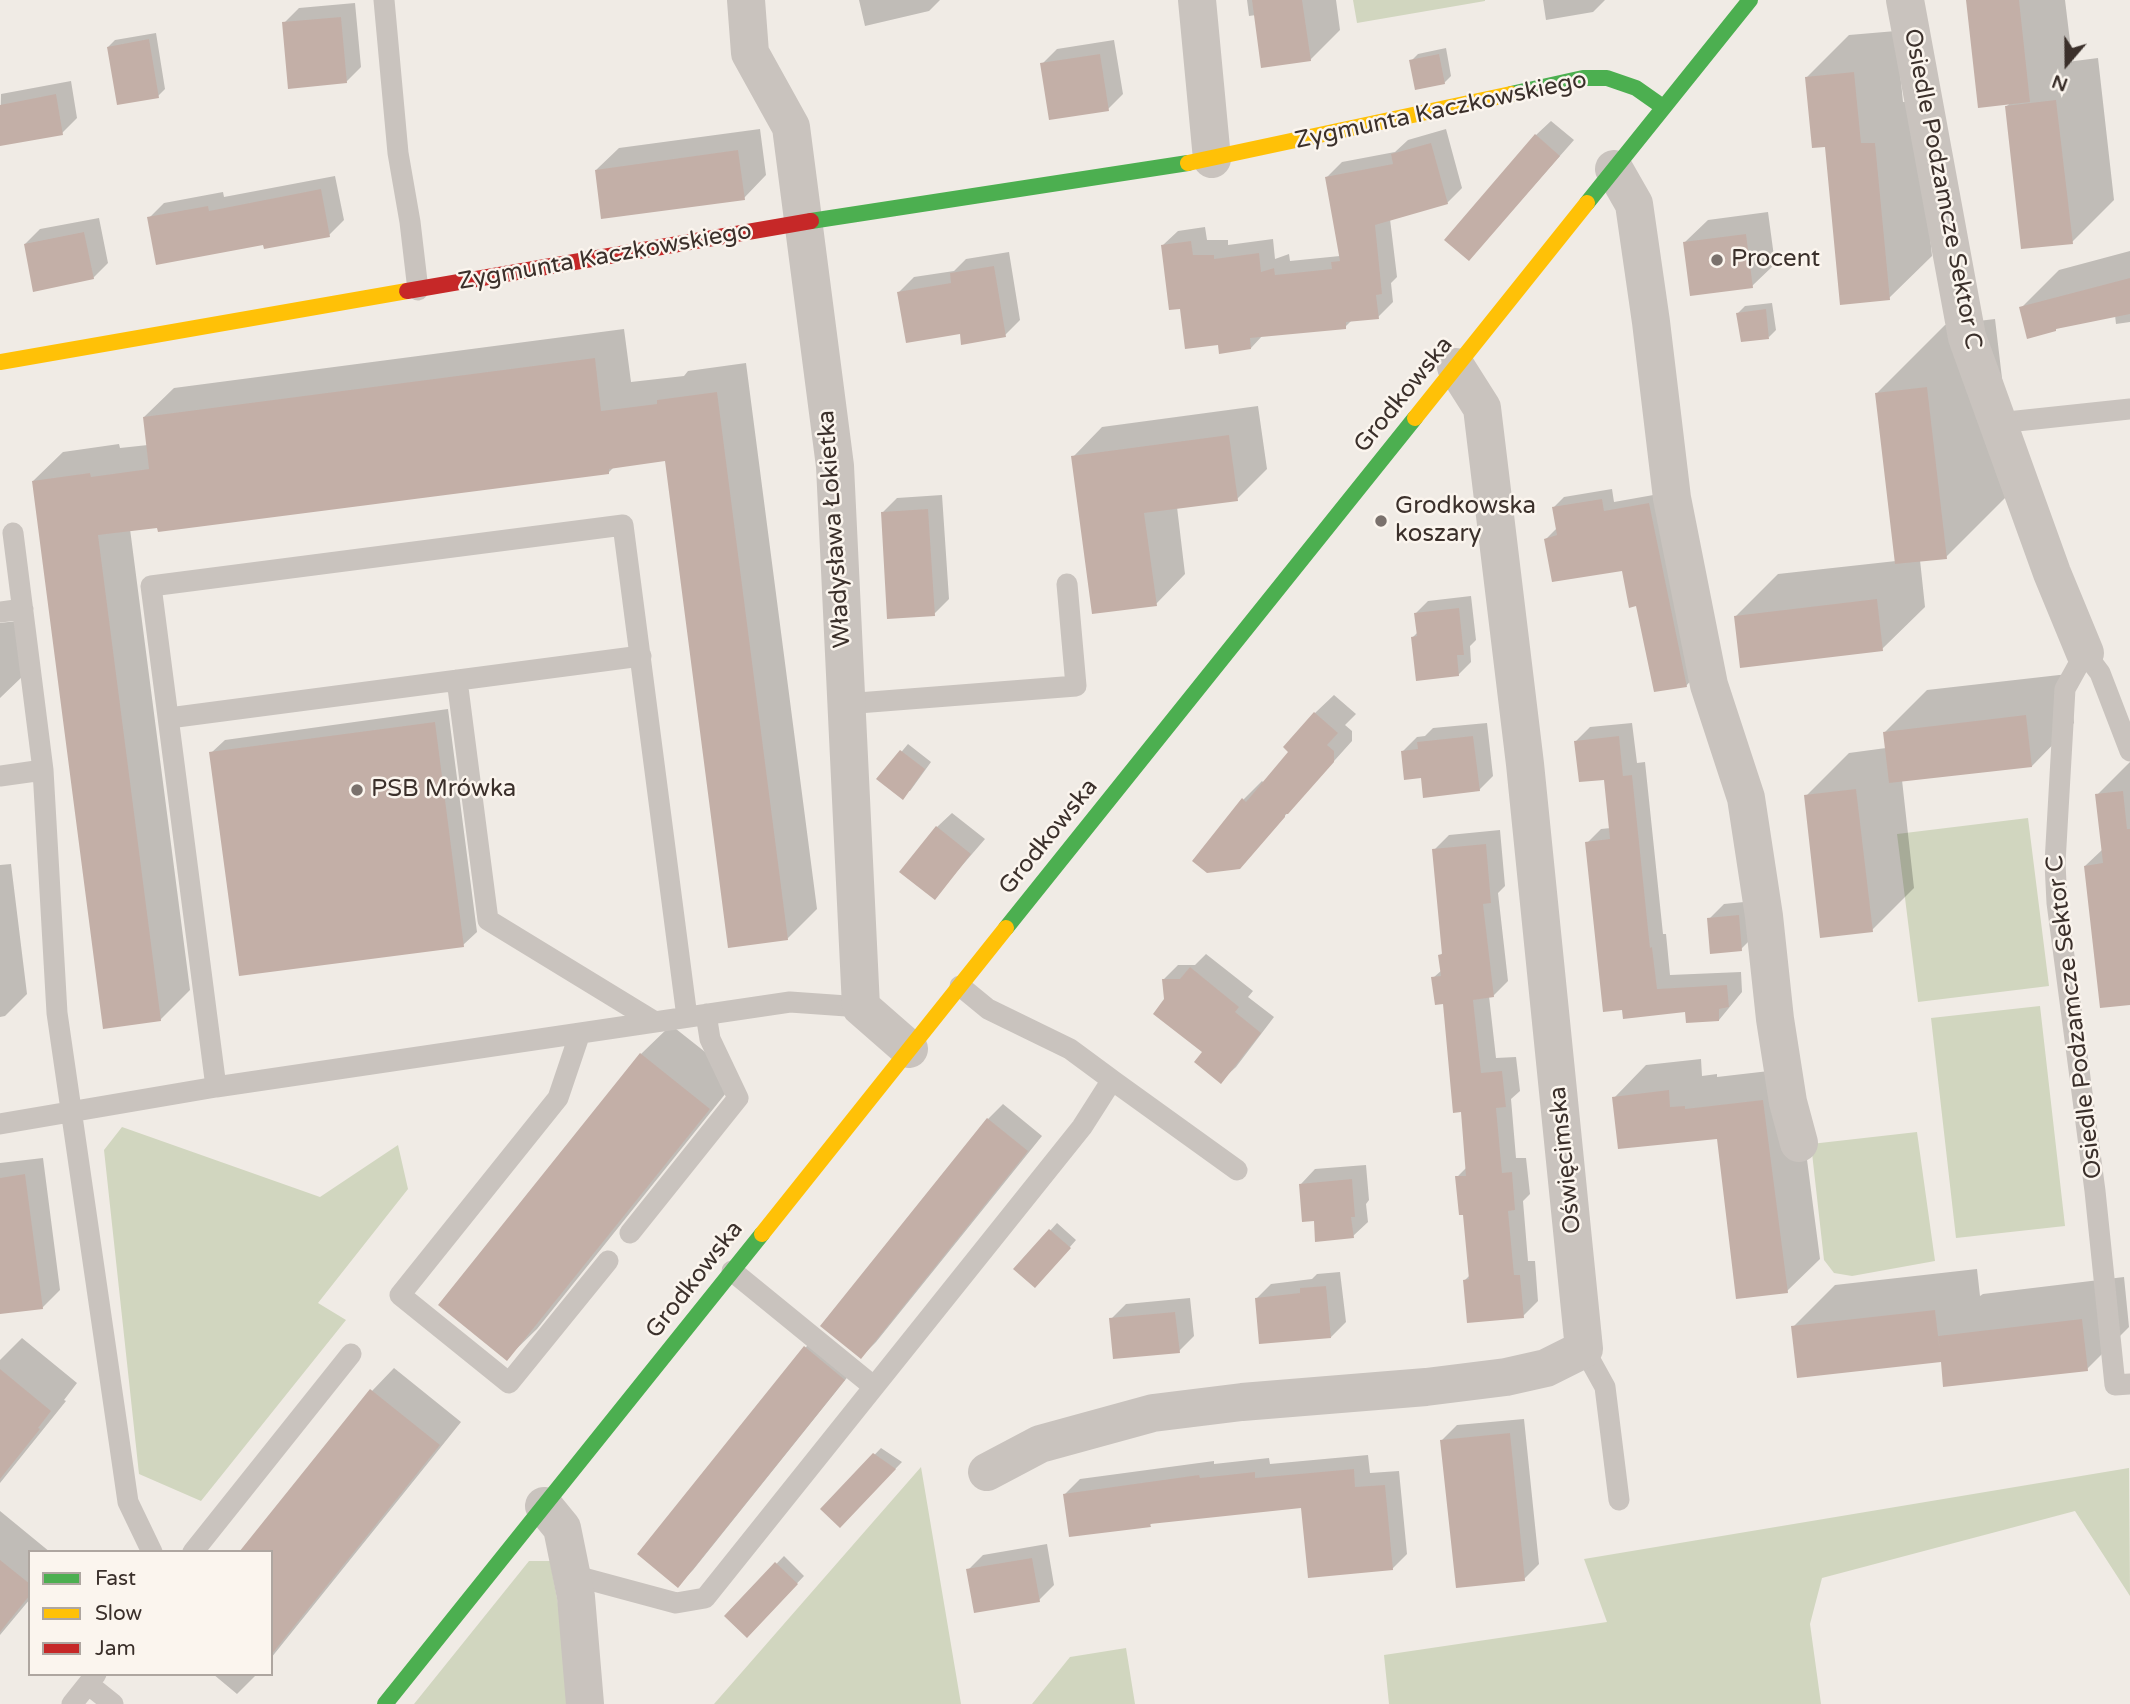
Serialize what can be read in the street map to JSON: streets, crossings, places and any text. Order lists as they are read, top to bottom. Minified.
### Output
{"streets":{"main road":["Zygmunta Kaczkowskiego","Grodkowska"],"street":["Osiedle Podzamcze Sektor C","Władysława Łokietka","Oświęcimska"]},"crossings":[["Zygmunta Kaczkowskiego","Grodkowska"],["Zygmunta Kaczkowskiego","Władysława Łokietka"],["Grodkowska","Oświęcimska"]],"places":["Procent","Grodkowska koszary","PSB Mrówka"],"legend":["Fast","Slow","Jam"],"north":"bottom"}
